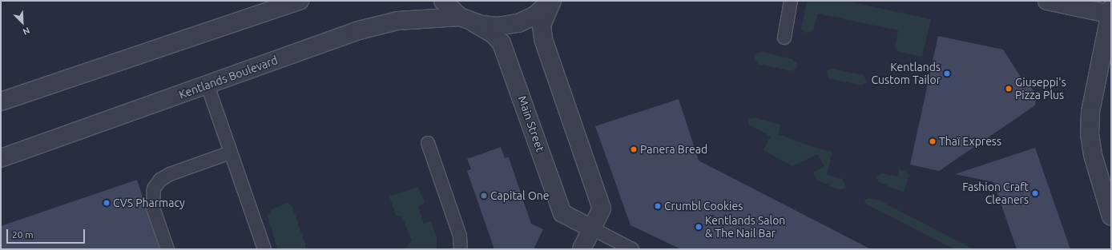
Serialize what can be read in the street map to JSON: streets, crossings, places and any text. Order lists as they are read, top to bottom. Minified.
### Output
{"streets":{"street":["Kentlands Boulevard","Main Street"]},"crossings":[["Kentlands Boulevard","Main Street"]],"places":["Kentlands Custom Tailor","Giuseppi's Pizza Plus","Thaï Express","Panera Bread","Fashion Craft Cleaners","Capital One","CVS Pharmacy","Crumbl Cookies","Kentlands Salon & The Nail Bar"],"scale_bar":"20 m","north":"bottom right"}
